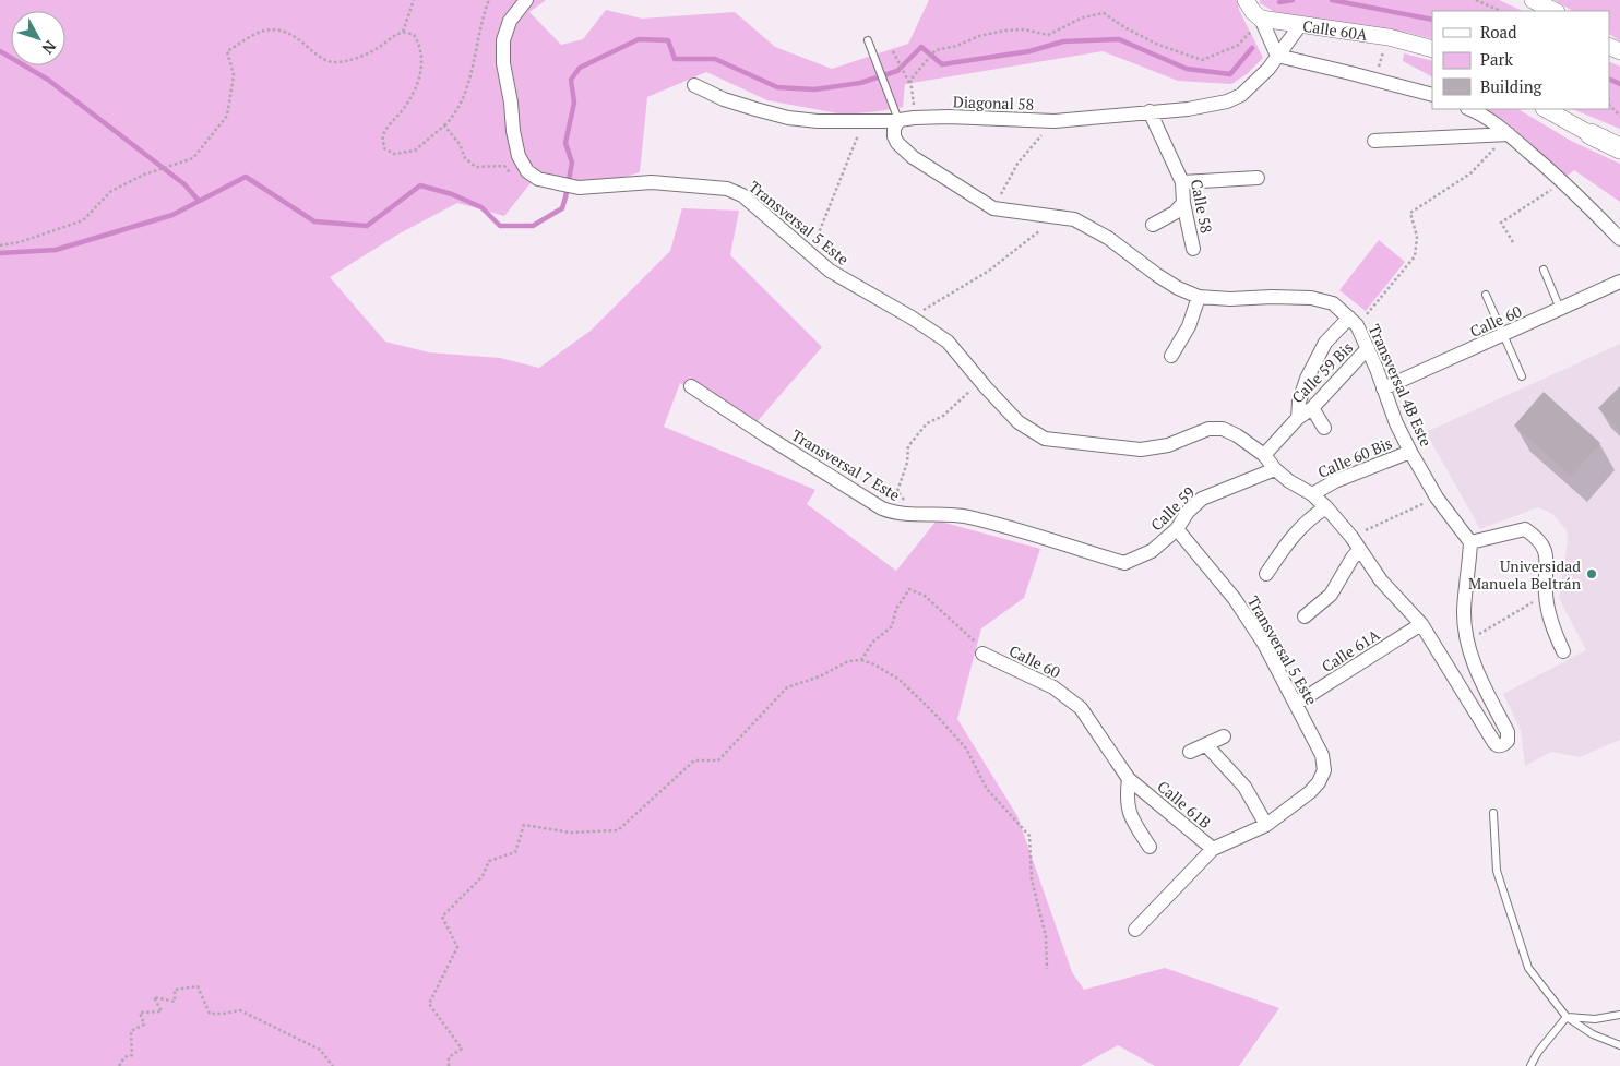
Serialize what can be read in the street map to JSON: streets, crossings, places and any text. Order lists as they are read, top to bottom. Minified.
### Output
{"streets":{"street":["Calle 60A","Diagonal 58","Calle 58","Transversal 5 Este","Calle 60","Calle 59 Bis","Transversal 4B Este","Calle 60 Bis","Transversal 7 Este","Calle 59","Calle 61A","Calle 61B"]},"crossings":[["Calle 60A","Diagonal 58"],["Diagonal 58","Calle 58"],["Diagonal 58","Transversal 4B Este"],["Transversal 5 Este","Calle 59"],["Transversal 5 Este","Calle 61A"],["Transversal 5 Este","Calle 61B"],["Calle 60","Transversal 4B Este"],["Calle 60","Calle 61B"],["Calle 59 Bis","Transversal 4B Este"],["Transversal 4B Este","Calle 60 Bis"],["Transversal 7 Este","Calle 59"]],"places":["Universidad Manuela Beltrán"],"legend":["Road","Park","Building"],"north":"bottom right"}
